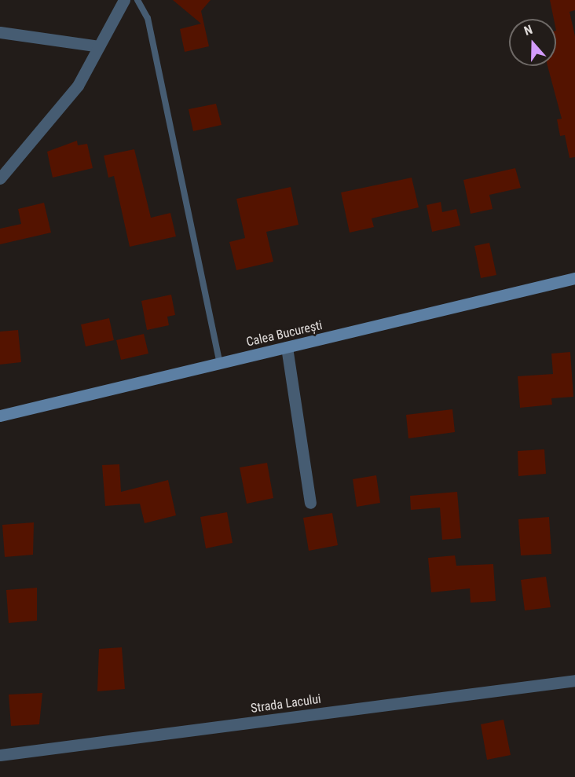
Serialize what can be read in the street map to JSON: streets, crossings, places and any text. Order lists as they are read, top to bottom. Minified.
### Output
{"streets":{"main road":["Calea București"],"street":["Strada Lacului"]},"north":"top"}
